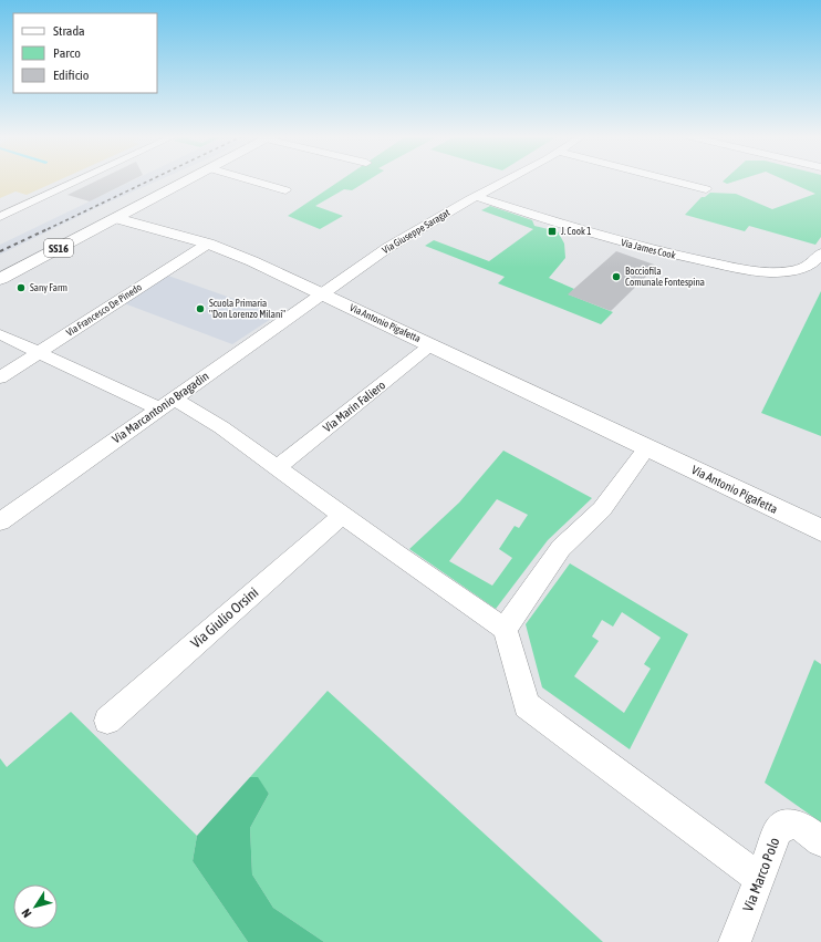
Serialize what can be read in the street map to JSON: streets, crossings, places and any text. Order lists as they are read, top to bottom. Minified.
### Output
{"streets":{"main road":["SS16","Via Antonio Pigafetta"],"street":["Via Giuseppe Saragat","Via James Cook","Via Francesco De Pinedo","Via Marin Faliero","Via Marcantonio Bragadin","Via Giulio Orsini","Via Marco Polo"]},"crossings":[["Via Giuseppe Saragat","Via James Cook"],["Via Giuseppe Saragat","Via Antonio Pigafetta"],["Via Giuseppe Saragat","Via Marcantonio Bragadin"],["SS16","Via Antonio Pigafetta"],["Via Francesco De Pinedo","Via Antonio Pigafetta"],["Via Antonio Pigafetta","Via Marin Faliero"],["Via Antonio Pigafetta","Via Marcantonio Bragadin"]],"places":{"transit":["J. Cook 1"],"other":["Bocciofila Comunale Fontespina","Sany Farm","Scuola Primaria \"Don Lorenzo Milani\""]},"legend":["Strada","Parco","Edificio"],"north":"bottom left"}
